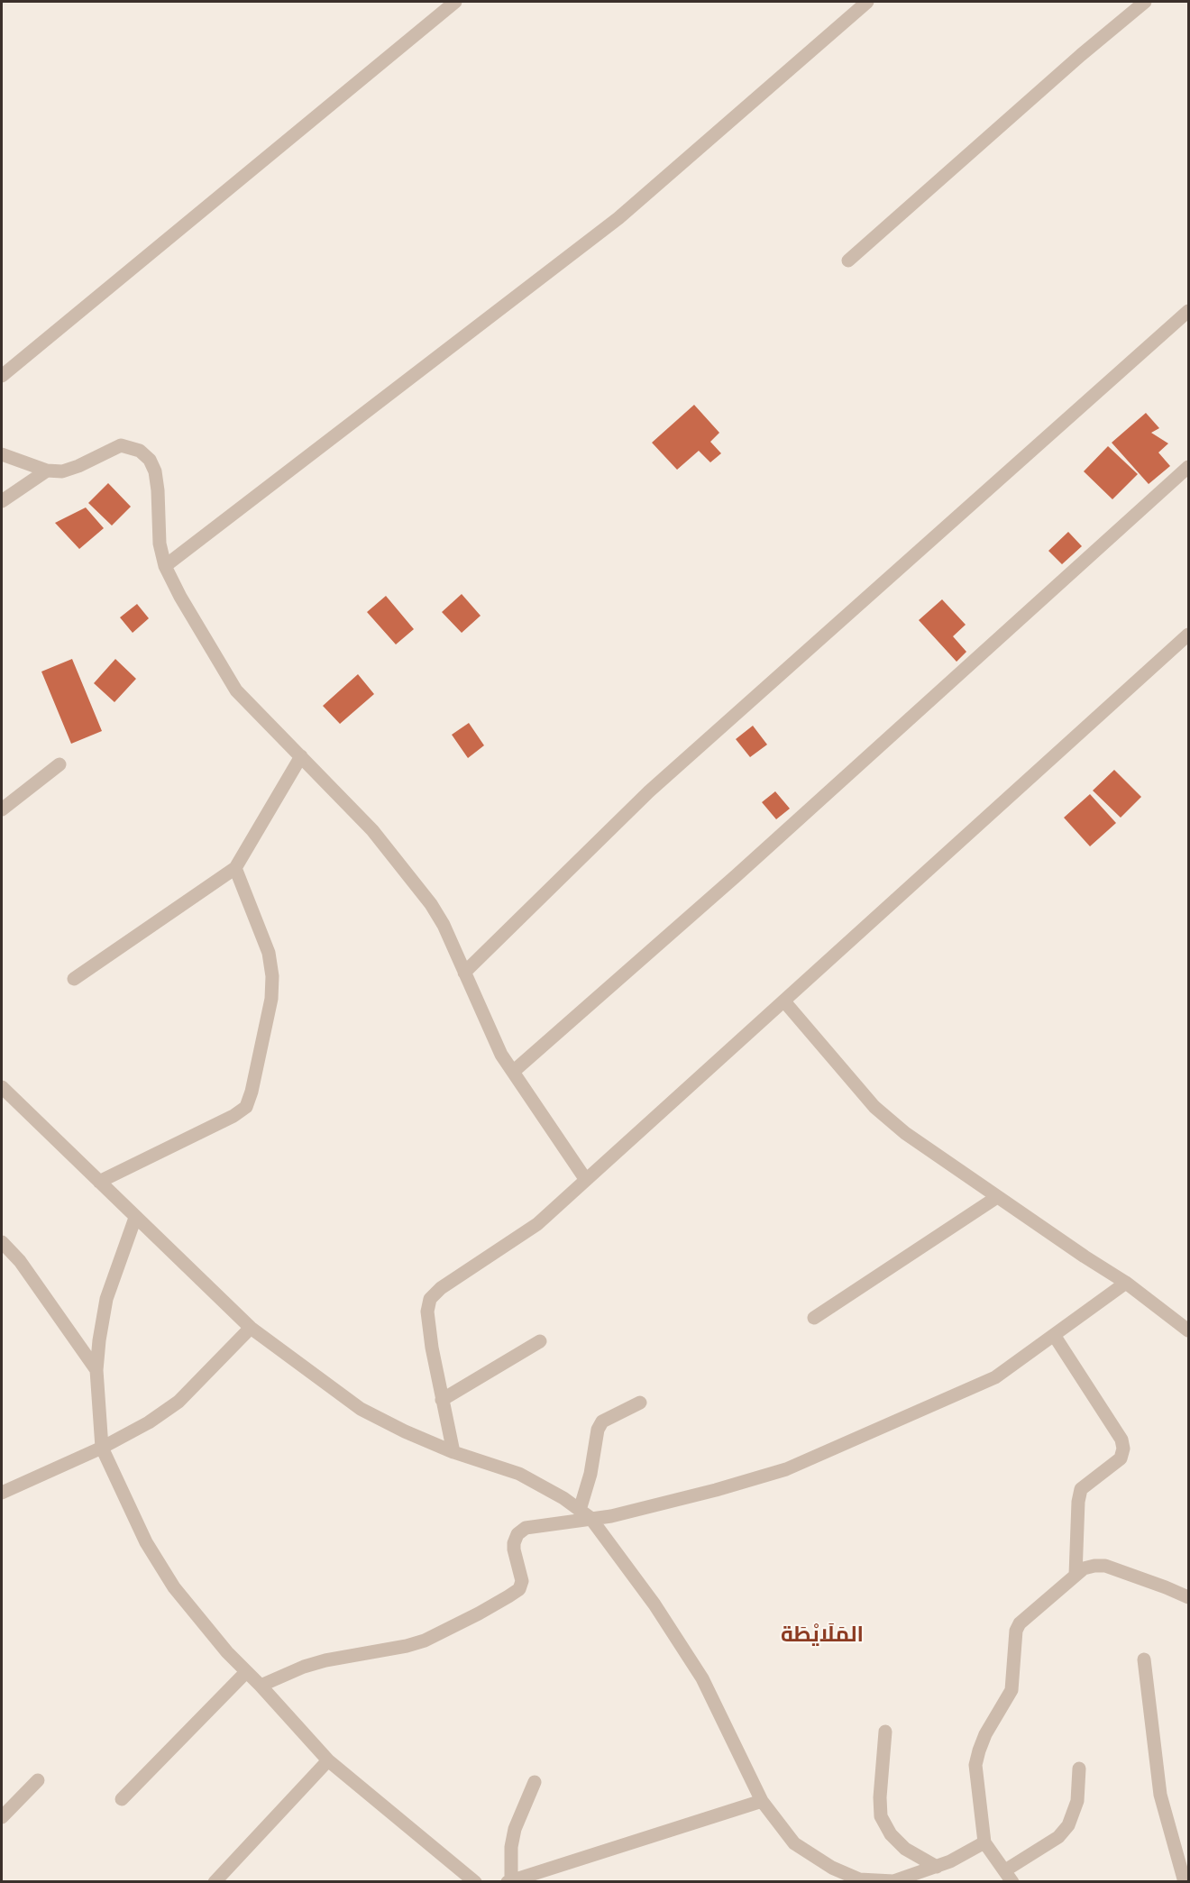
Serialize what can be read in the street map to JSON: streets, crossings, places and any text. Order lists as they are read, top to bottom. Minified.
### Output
{"districts":["المَلَايْطَة"]}
